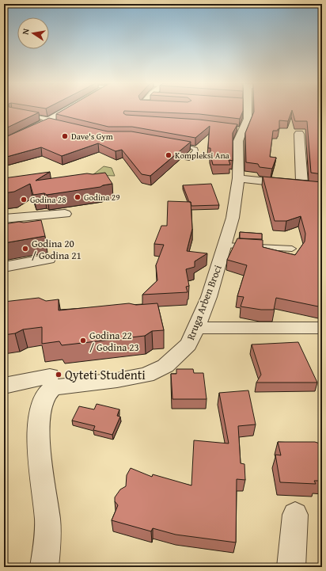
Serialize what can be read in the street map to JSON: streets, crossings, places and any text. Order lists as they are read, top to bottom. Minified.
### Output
{"streets":{"street":["Rruga Arben Broci"]},"places":["Dave's Gym","Kompleksi Ana","Godina 29","Godina 28","Godina 20 / Godina 21","Godina 22 / Godina 23","Qyteti Studenti"],"north":"left"}
